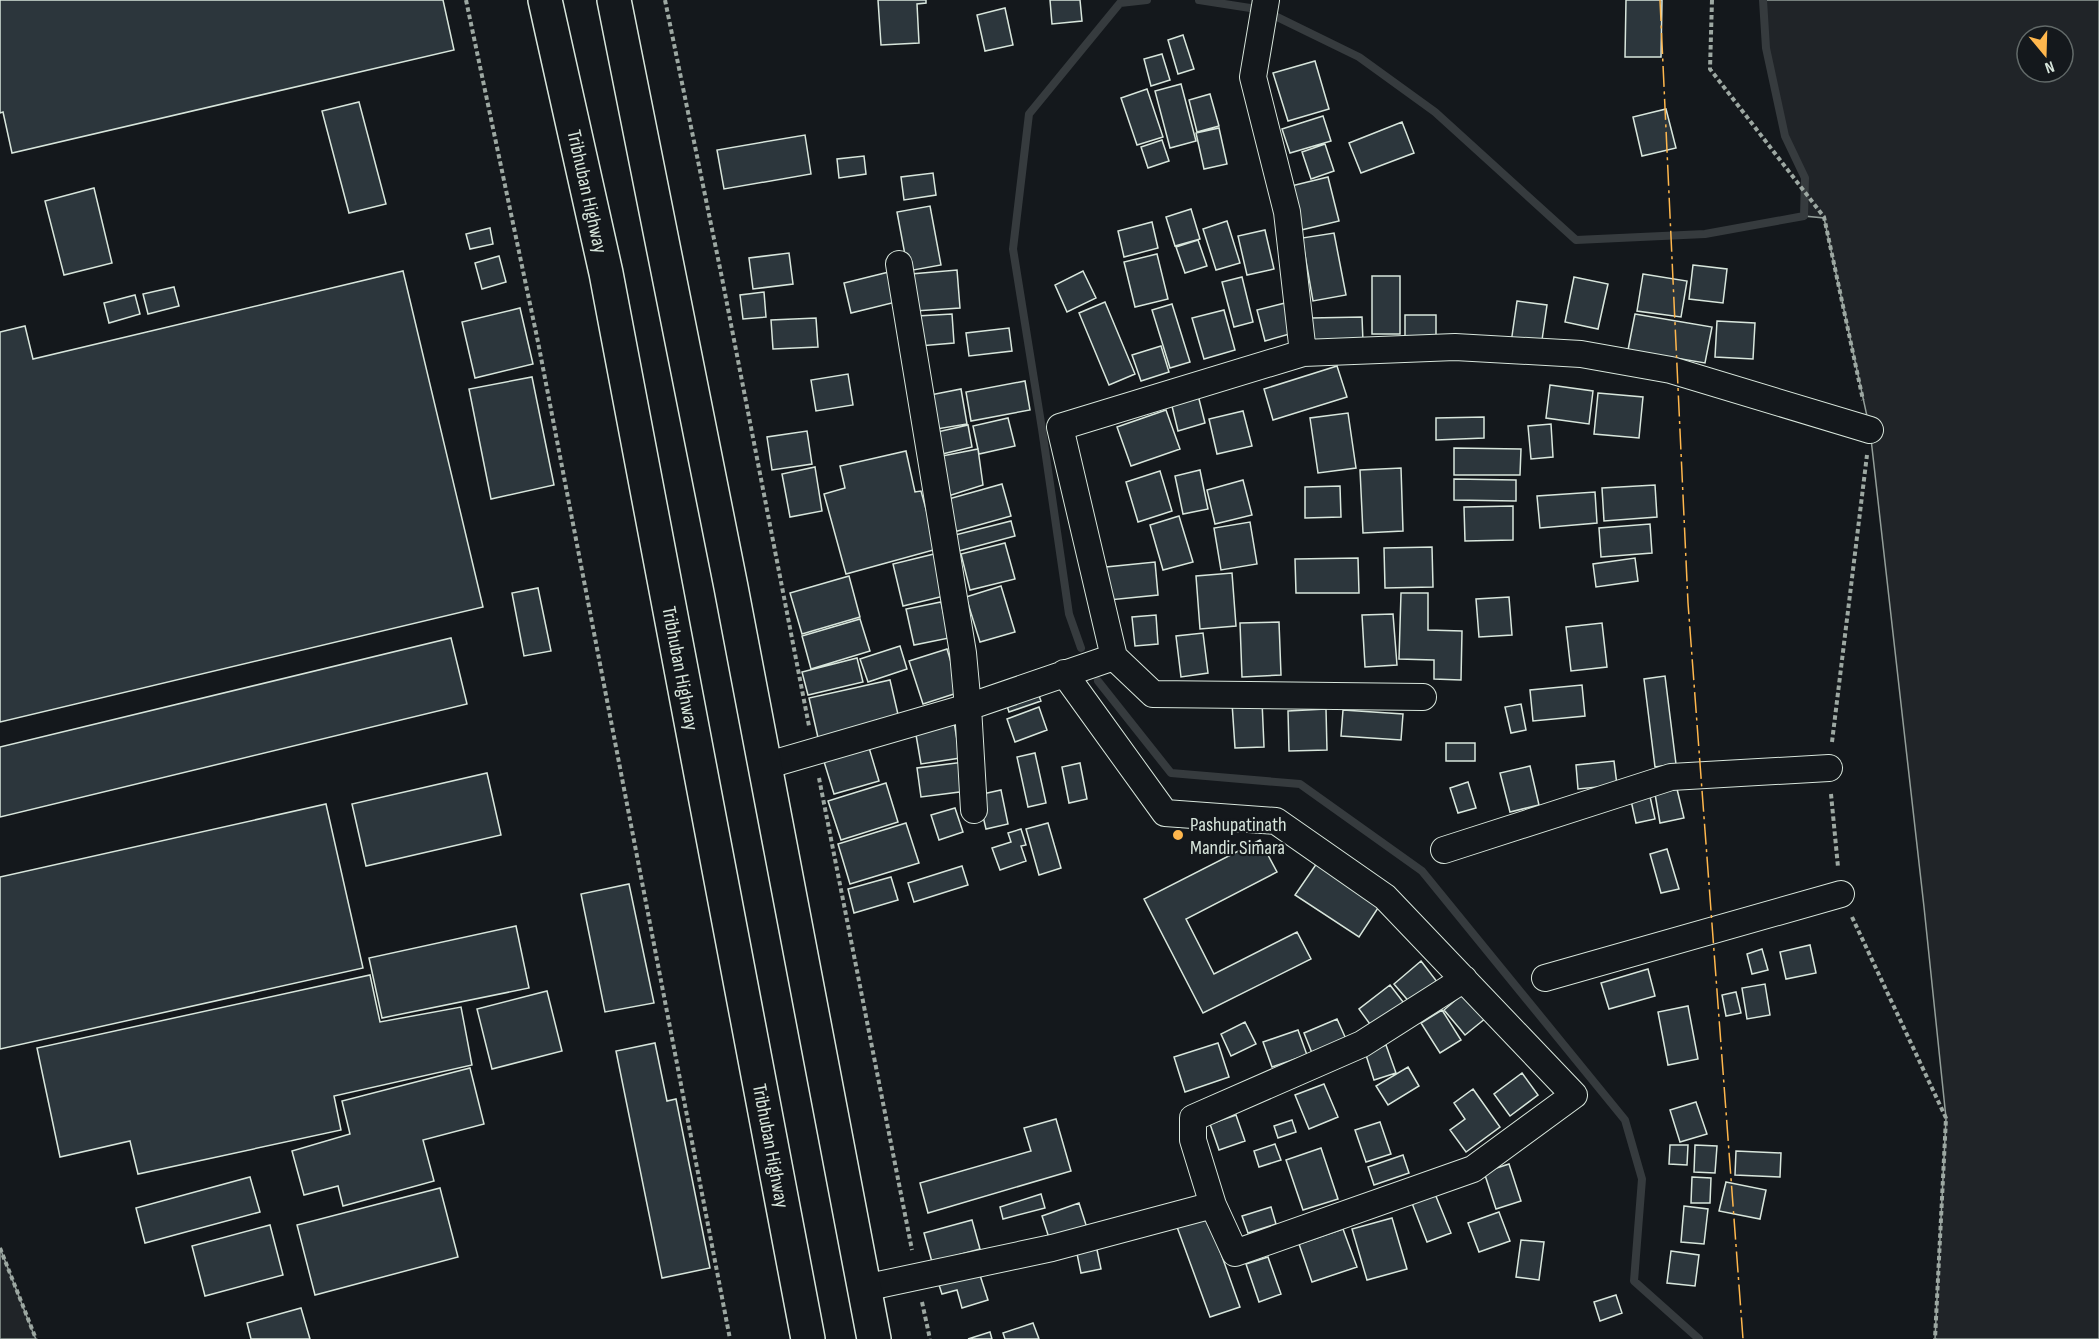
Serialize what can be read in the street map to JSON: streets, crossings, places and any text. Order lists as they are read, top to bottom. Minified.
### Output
{"streets":{"highway":["Tribhuban Highway"]},"places":["Pashupatinath Mandir Simara"],"north":"bottom"}
